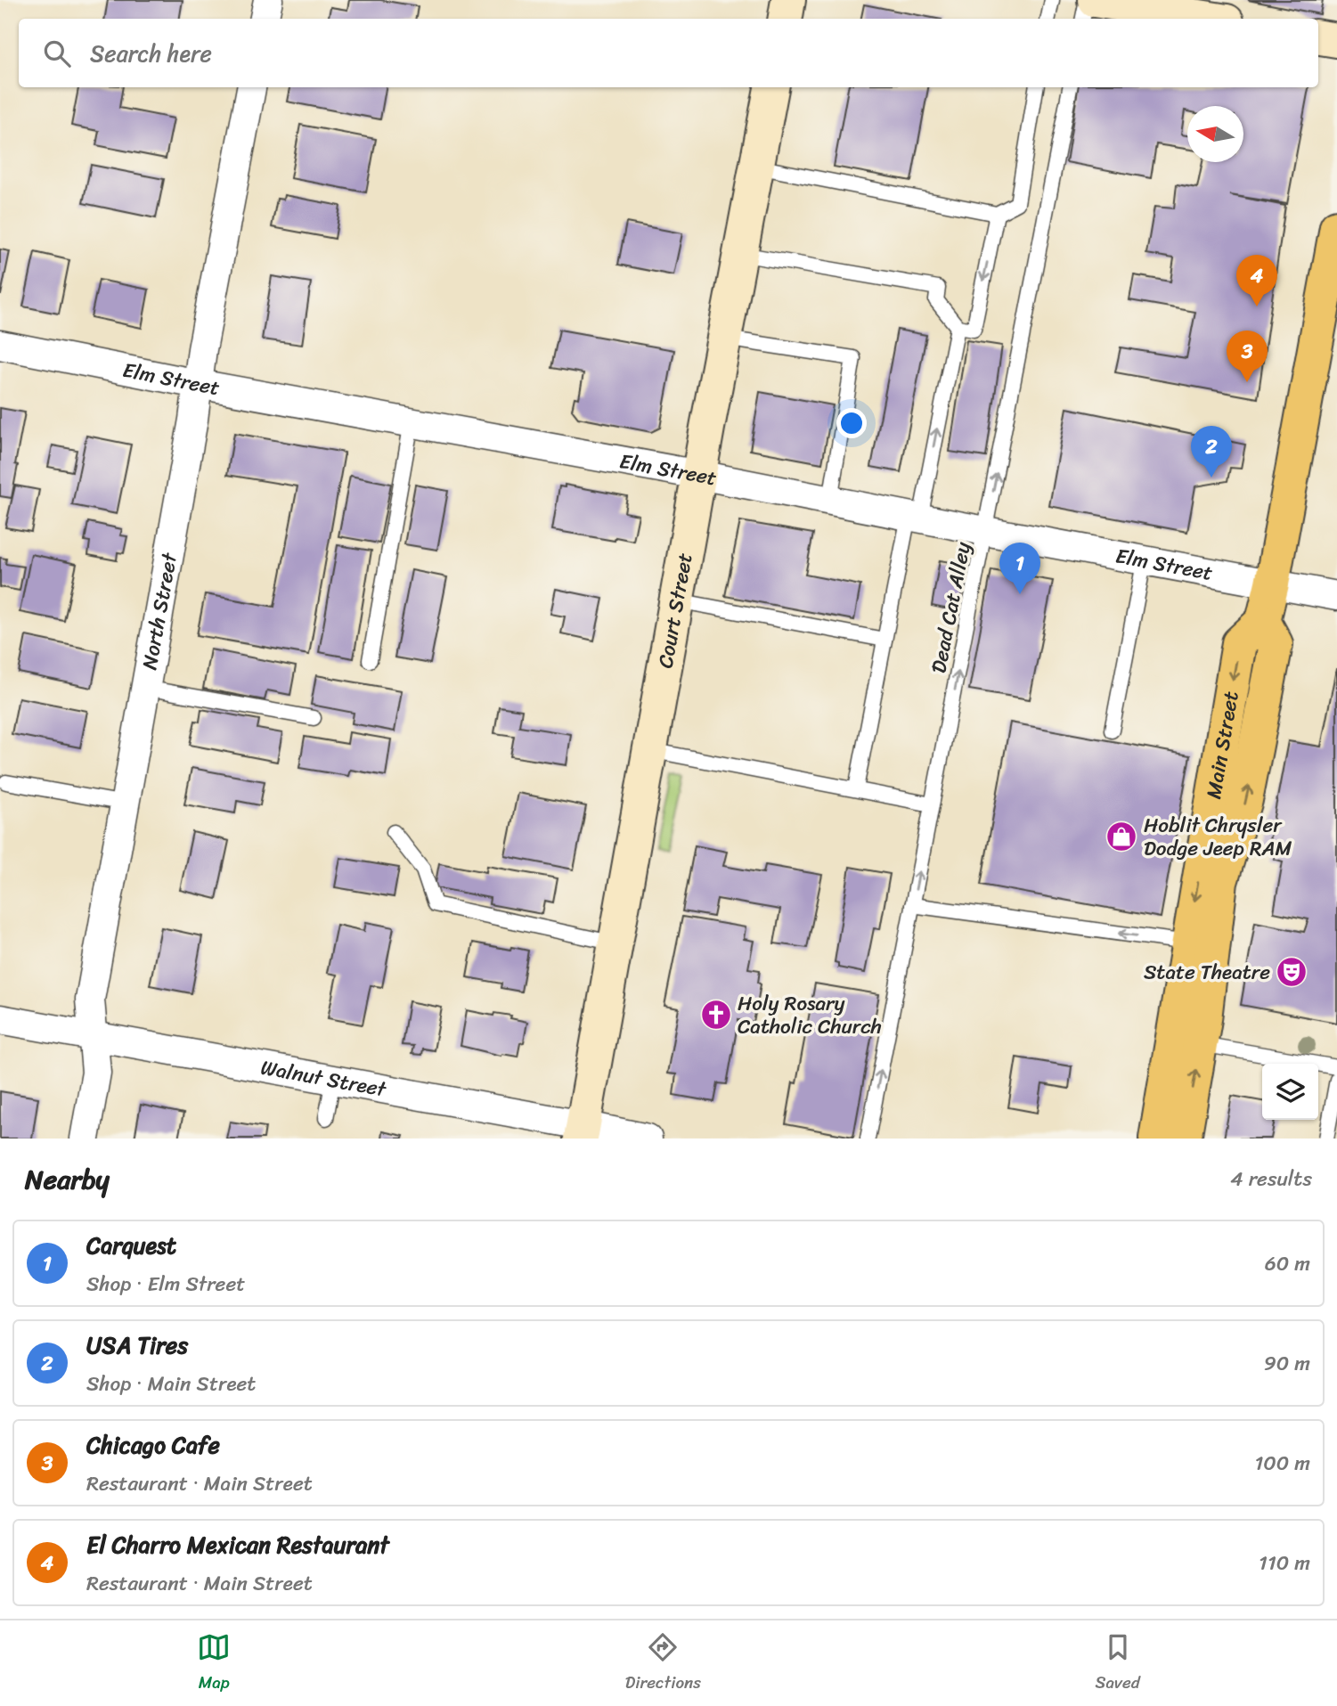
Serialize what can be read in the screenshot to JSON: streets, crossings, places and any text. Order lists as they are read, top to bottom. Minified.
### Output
{"streets":{"main road":["Main Street"],"street":["Elm Street","North Street","Court Street","Walnut Street"],"lane":["Dead Cat Alley"]},"crossings":[["Elm Street","Dead Cat Alley"],["Elm Street","North Street"],["Elm Street","Court Street"],["North Street","Walnut Street"],["Court Street","Walnut Street"]],"places":{"shop":["Hoblit Chrysler Dodge Jeep RAM"],"theatre":["State Theatre"],"church":["Holy Rosary Catholic Church"]},"north":"left","page":{"search":"Search here","pins":["4","3","2","1"],"heading":["Nearby","4 results"],"list":[{"mark":"1","name":"Carquest","note":"Shop · Elm Street","value":"60 m"},{"mark":"2","name":"USA Tires","note":"Shop · Main Street","value":"90 m"},{"mark":"3","name":"Chicago Cafe","note":"Restaurant · Main Street","value":"100 m"},{"mark":"4","name":"El Charro Mexican Restaurant","note":"Restaurant · Main Street","value":"110 m"}],"nav":["Map","Directions","Saved"]}}
